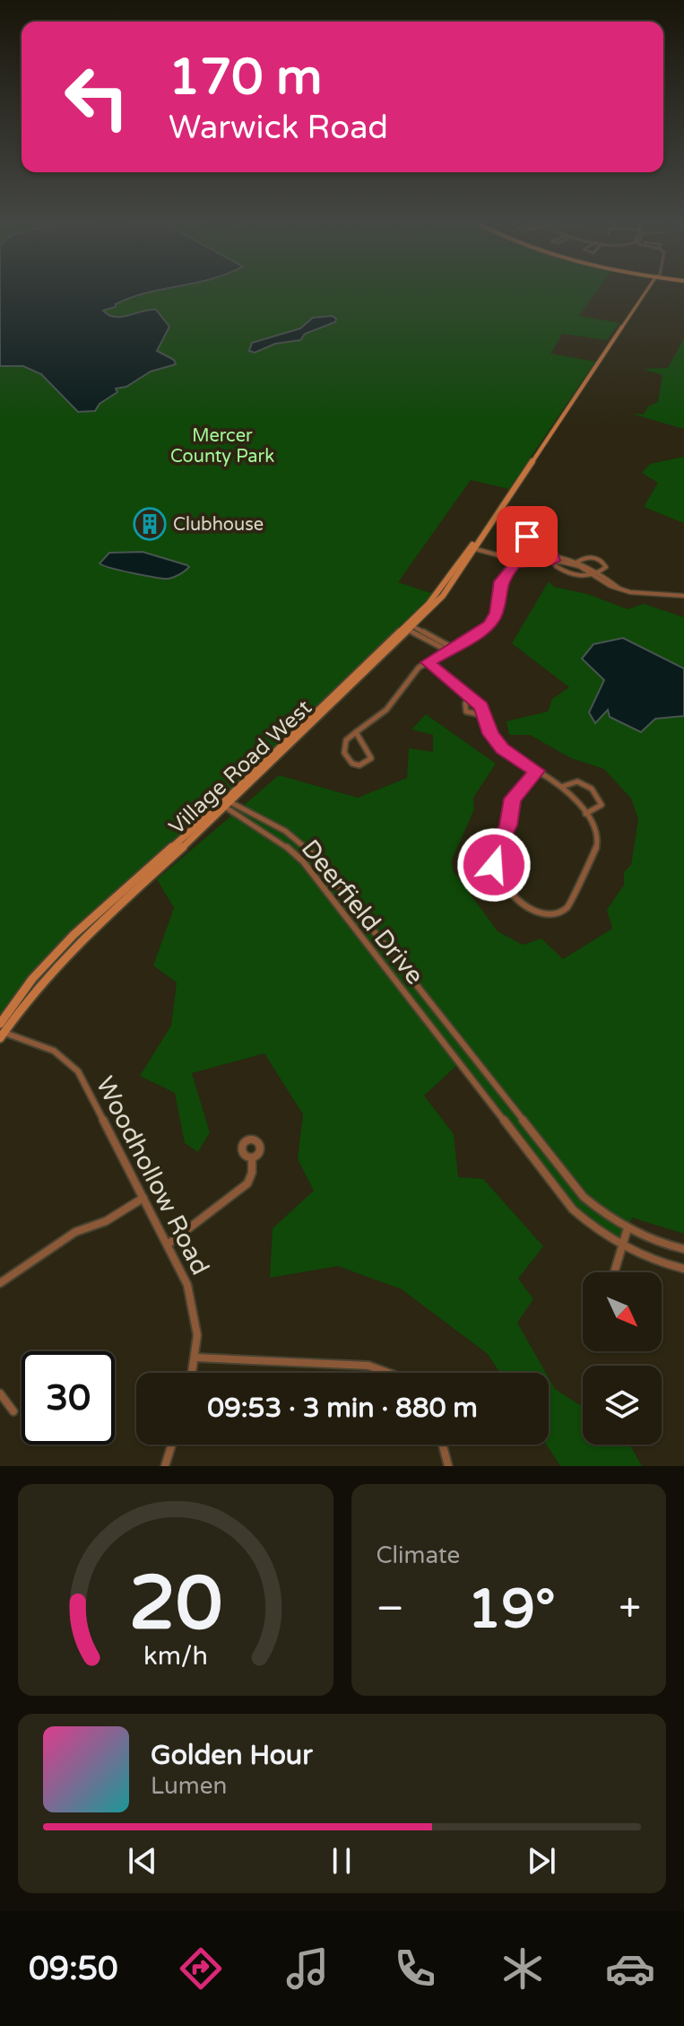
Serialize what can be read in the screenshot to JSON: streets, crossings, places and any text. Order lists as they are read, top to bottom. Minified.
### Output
{"streets":{"main road":["Village Road West"],"street":["Deerfield Drive","Woodhollow Road"]},"crossings":[["Village Road West","Deerfield Drive"],["Village Road West","Woodhollow Road"]],"parks":["Mercer County Park"],"places":{"building":["Clubhouse"]},"north":"bottom right","page":{"turn":["170 m","Warwick Road"],"limit":"30","trip":"09:53 · 3 min · 880 m","tile":"Climate","heat":["−","19°","+"],"song":["Golden Hour","Lumen"],"tabs":"09:50","gauge":["20","km/h"]}}
